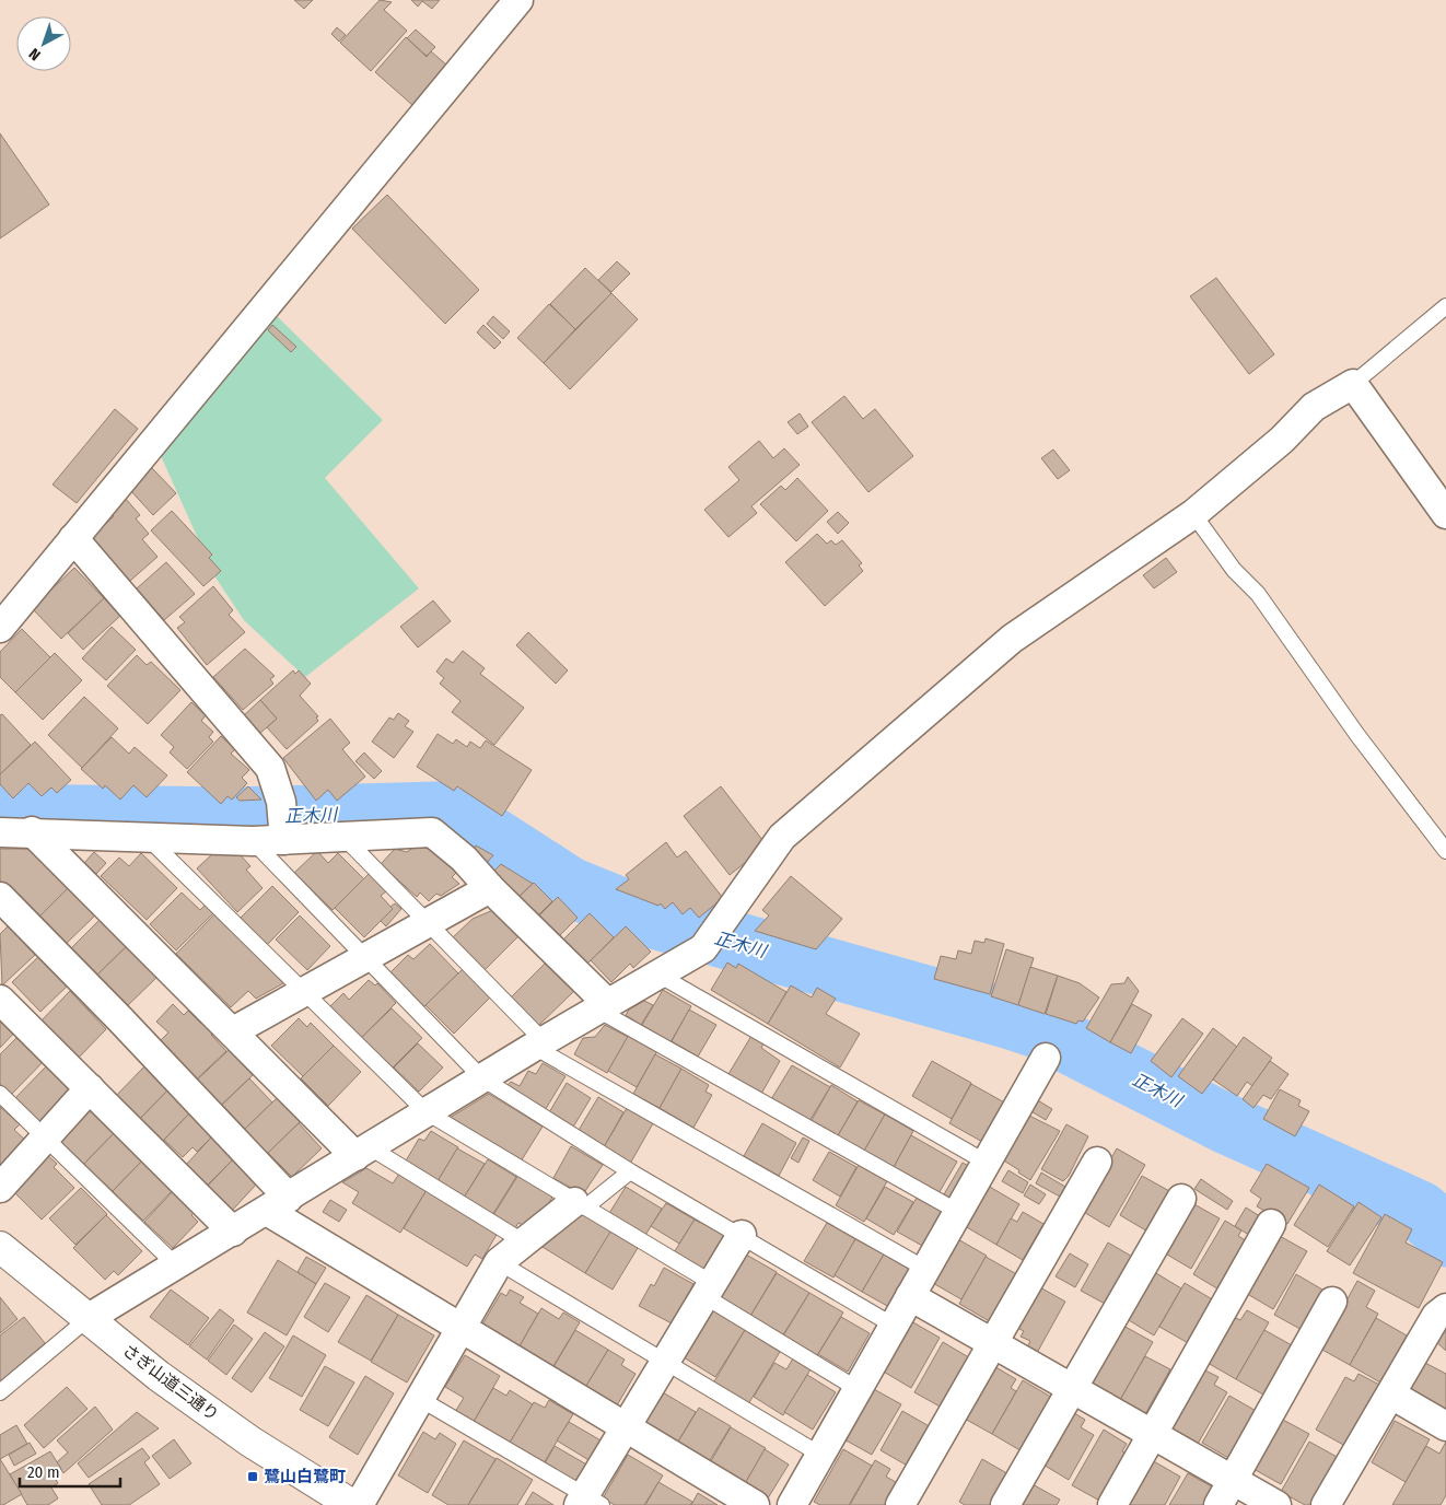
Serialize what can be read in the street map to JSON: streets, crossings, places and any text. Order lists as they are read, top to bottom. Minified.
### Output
{"streets":{"street":["さぎ山道三通り"]},"water":["正木川"],"places":{"transit":["鷺山白鷺町"]},"scale_bar":"20 m","north":"bottom left"}
